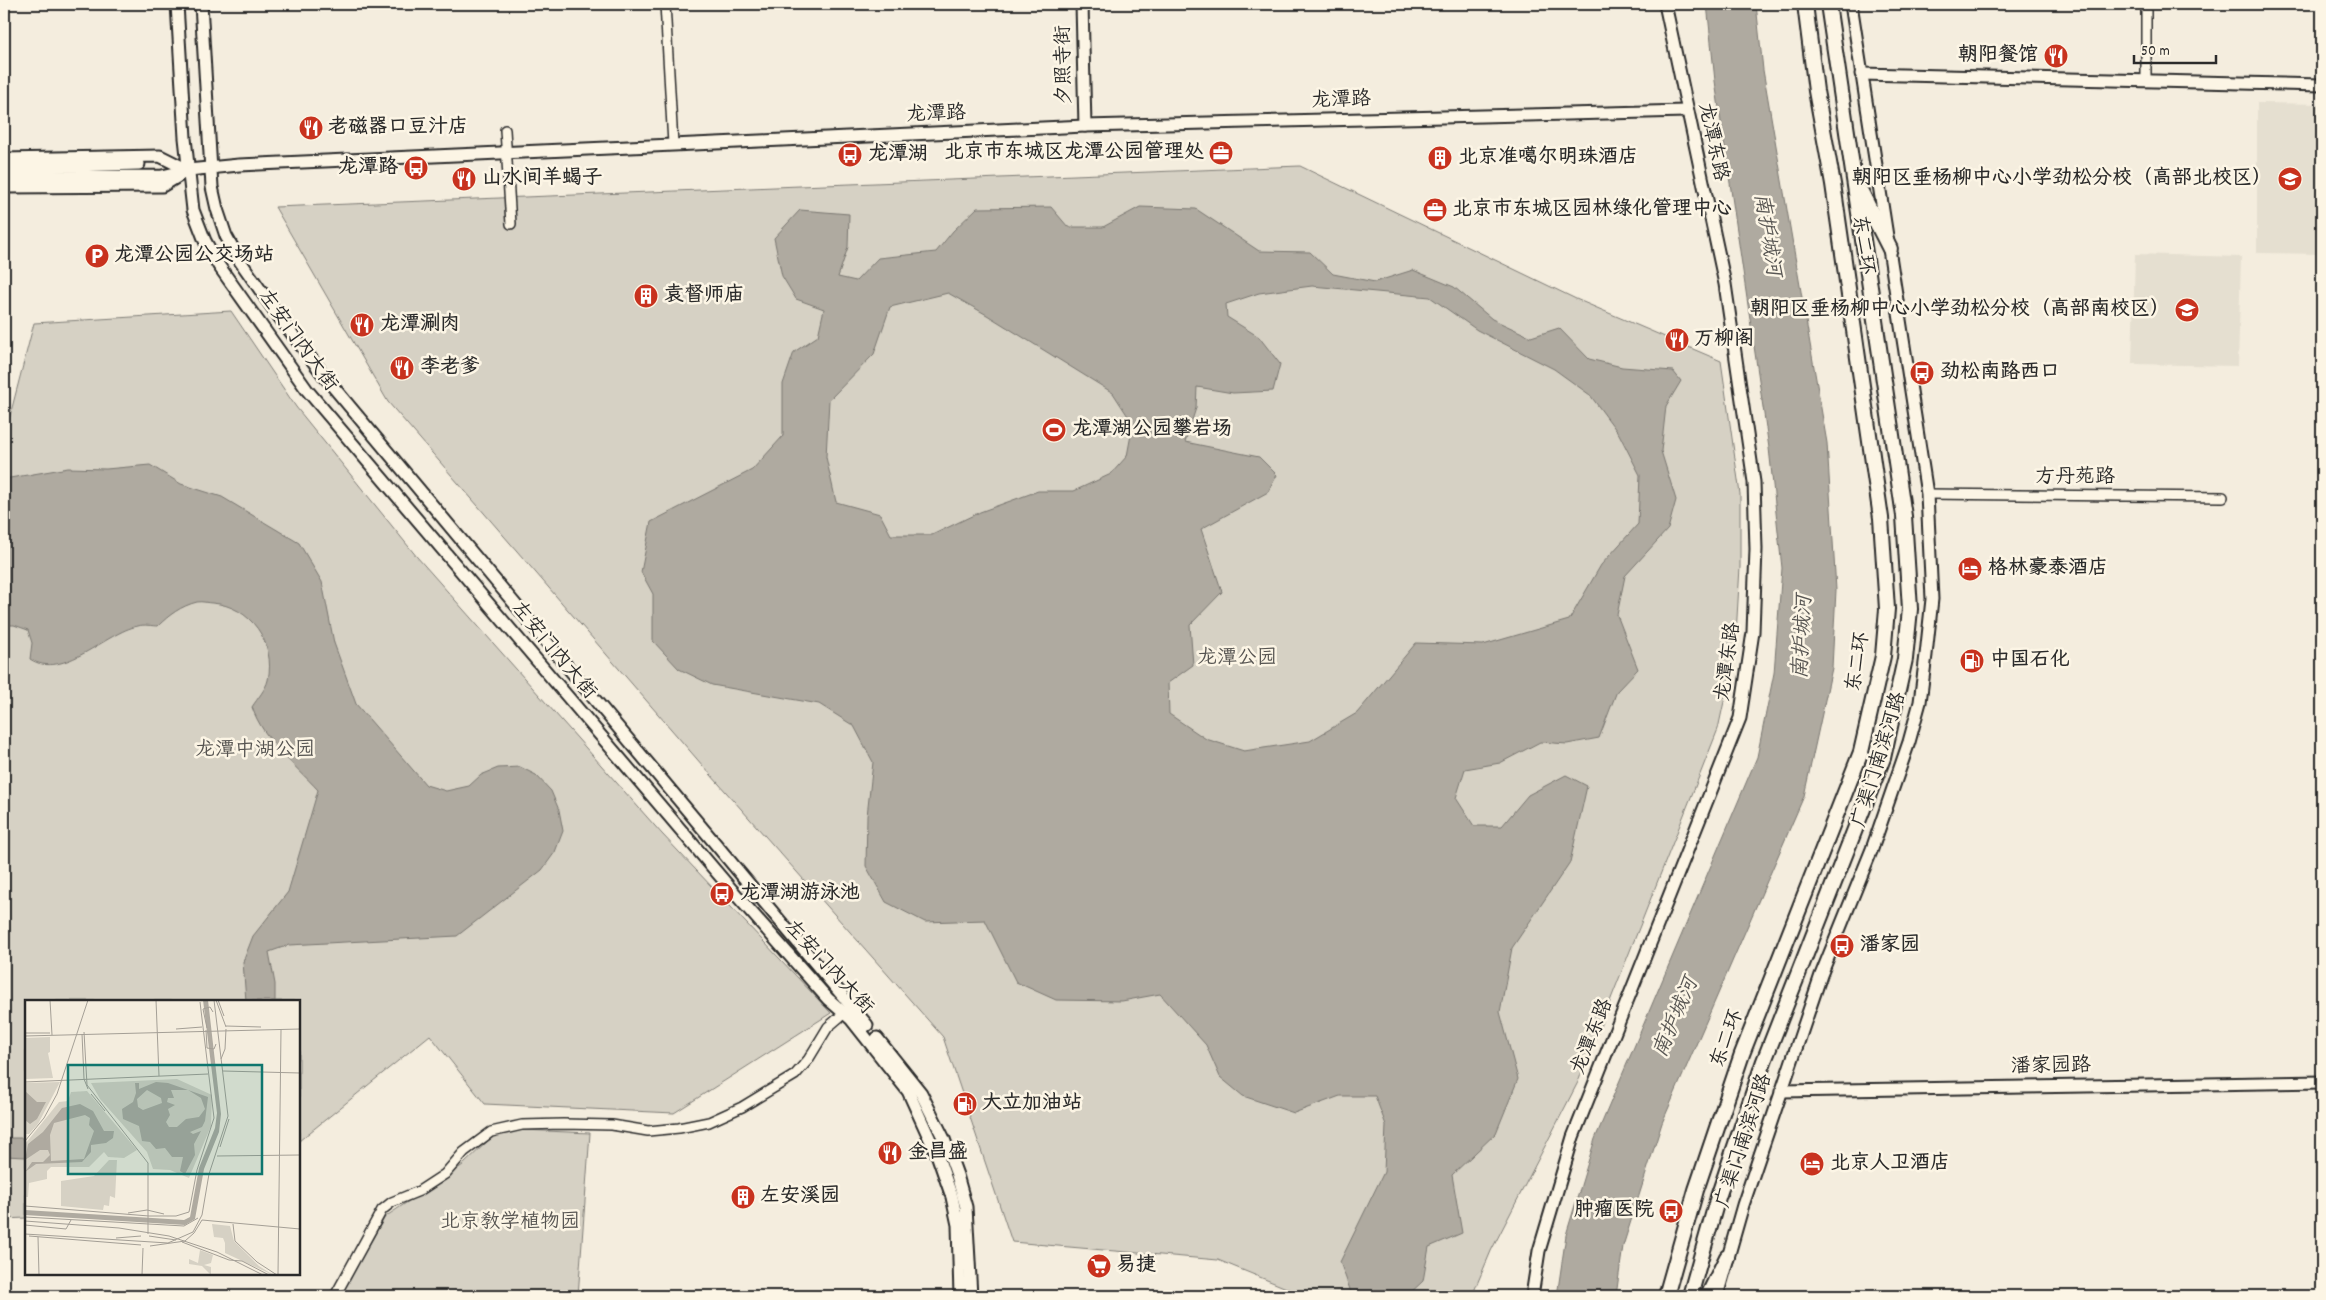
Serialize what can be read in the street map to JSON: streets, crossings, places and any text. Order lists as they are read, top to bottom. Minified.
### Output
{"streets":{"highway":["东二环"],"street":["夕照寺街","龙潭路","龙潭东路","左安门内大街","方丹苑路","广渠门南滨河路","潘家园路"]},"crossings":[["夕照寺街","龙潭路"],["龙潭路","龙潭东路"],["龙潭路","左安门内大街"],["方丹苑路","广渠门南滨河路"],["广渠门南滨河路","潘家园路"]],"water":["南护城河"],"parks":["龙潭公园","龙潭中湖公园","北京教学植物园"],"places":{"restaurant":["朝阳餐馆","老磁器口豆汁店","山水间羊蝎子","龙潭涮肉","万柳阁","李老爹","金昌盛"],"office":["北京市东城区龙潭公园管理处","北京市东城区园林绿化管理中心"],"bus stop":["龙潭湖","龙潭路","劲松南路西口","龙潭湖游泳池","潘家园","肿瘤医院"],"building":["北京准噶尔明珠酒店","袁督师庙","左安溪园"],"school or university":["朝阳区垂杨柳中心小学劲松分校（高部北校区）","朝阳区垂杨柳中心小学劲松分校（高部南校区）"],"parking":["龙潭公园公交场站"],"sports":["龙潭湖公园攀岩场"],"hotel":["格林豪泰酒店","北京人卫酒店"],"fuel station":["中国石化","大立加油站"],"supermarket":["易捷"]},"scale_bar":"50 m"}
